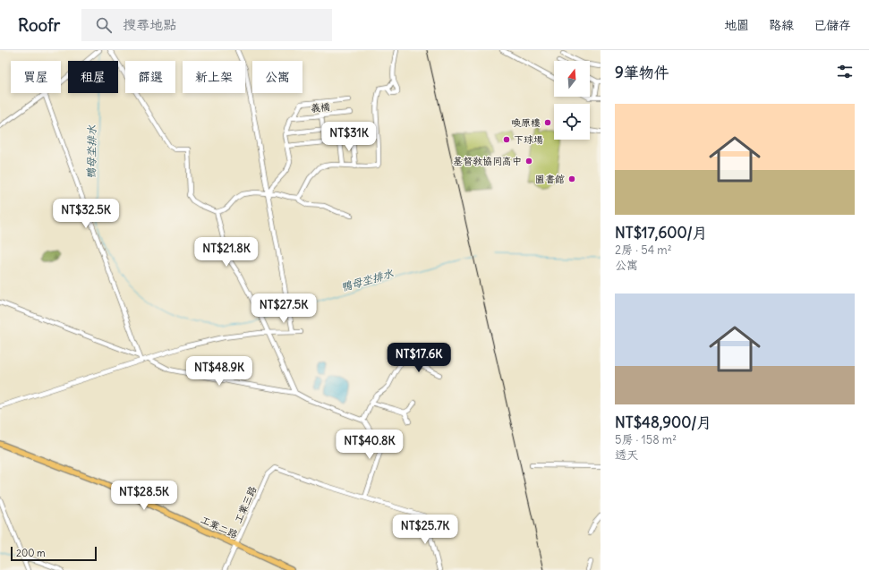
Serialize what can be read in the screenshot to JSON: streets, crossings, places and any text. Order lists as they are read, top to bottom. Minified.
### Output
{"streets":{"main road":["工業二路"],"street":["義橋","工業三路"]},"crossings":[["工業三路","工業二路"]],"water":["鴨母坔排水"],"places":["喚原樓","下球場","基督教協同高中","圖書館"],"scale_bar":"200 m","north":"top","page":{"header":"Roofr","search":"搜尋地點","nav":["地圖","路線","已儲存"],"heading":"9筆物件","chip":["買屋","租屋","篩選","新上架","公寓"],"list":[{"name":"NT$17,600/月","note":"2房 · 54 m² · 公寓"},{"name":"NT$48,900/月","note":"5房 · 158 m² · 透天"}],"price":["NT$31K","NT$32.5K","NT$21.8K","NT$27.5K","NT$17.6K","NT$48.9K","NT$40.8K","NT$28.5K","NT$25.7K"],"scale":"200 m"}}
